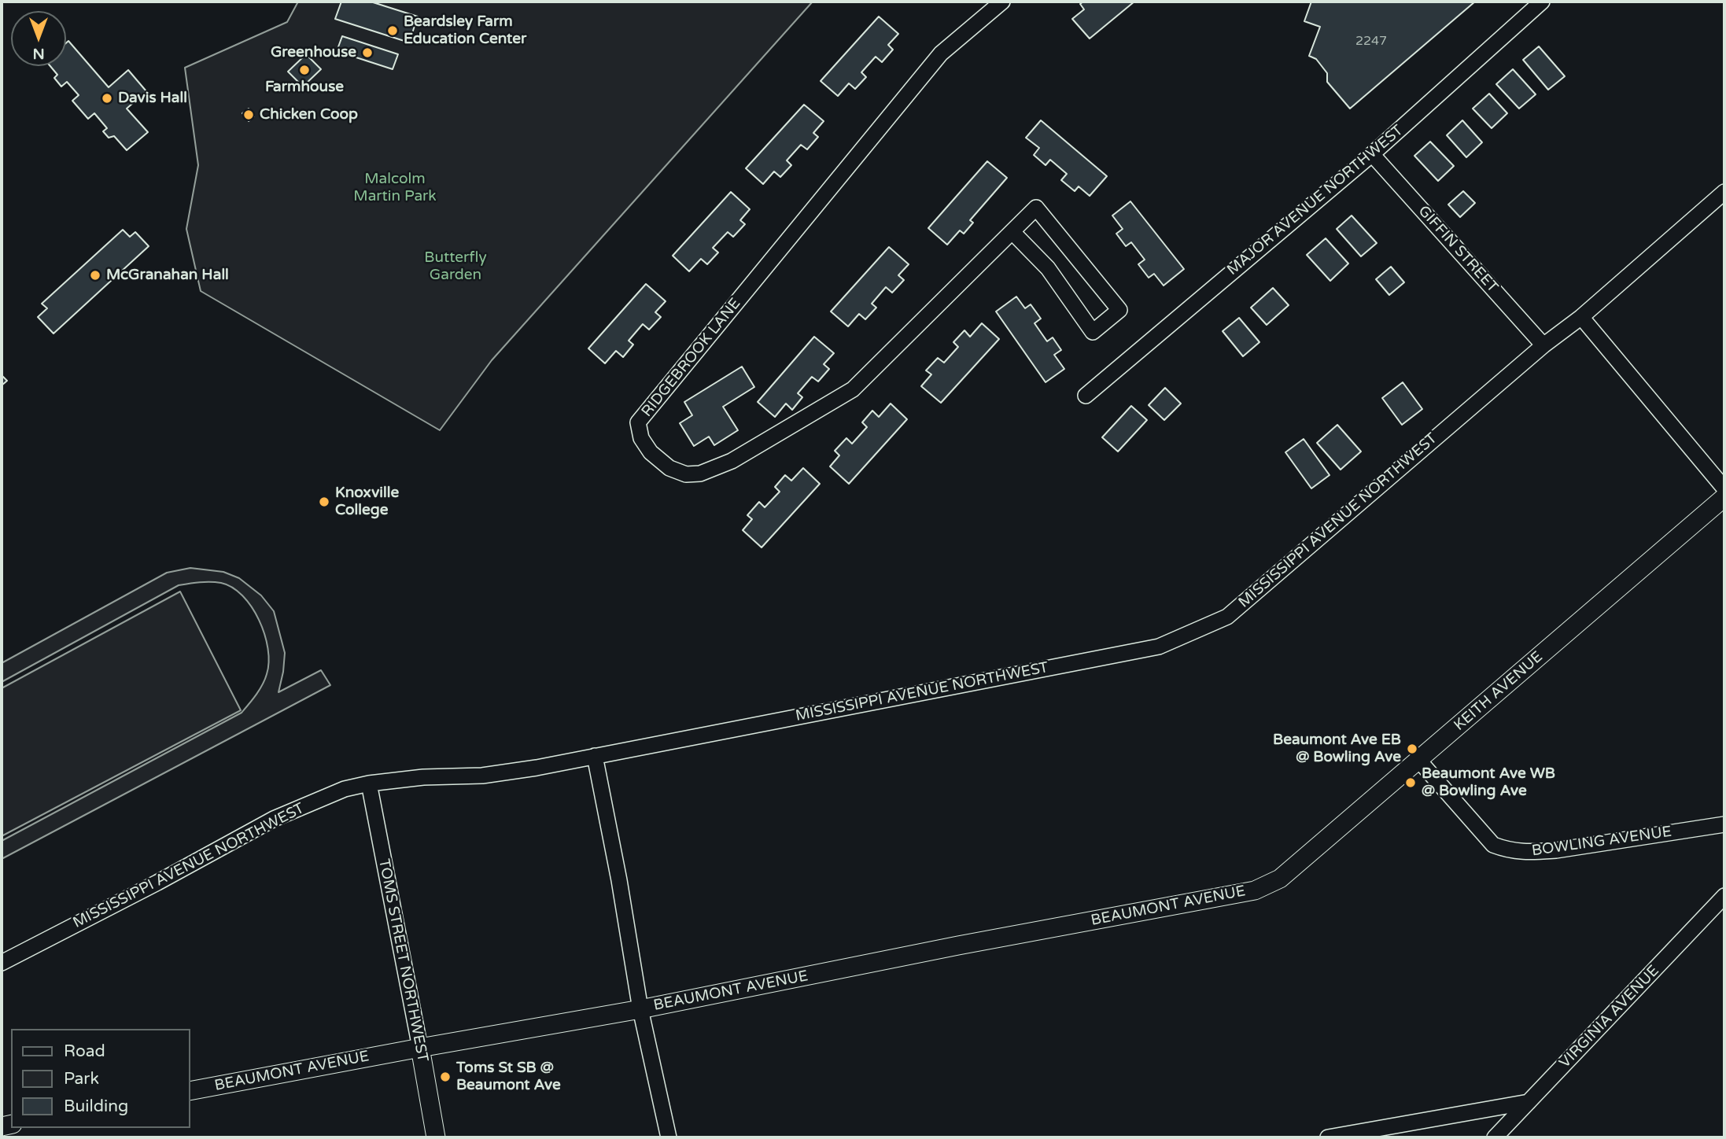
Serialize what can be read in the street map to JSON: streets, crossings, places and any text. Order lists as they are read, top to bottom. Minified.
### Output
{"streets":{"street":["MAJOR AVENUE NORTHWEST","GIFFIN STREET","RIDGEBROOK LANE","MISSISSIPPI AVENUE NORTHWEST","KEITH AVENUE","BOWLING AVENUE","BEAUMONT AVENUE","TOMS STREET NORTHWEST","VIRGINIA AVENUE"]},"crossings":[["MAJOR AVENUE NORTHWEST","GIFFIN STREET"],["GIFFIN STREET","MISSISSIPPI AVENUE NORTHWEST"],["MISSISSIPPI AVENUE NORTHWEST","TOMS STREET NORTHWEST"],["KEITH AVENUE","BOWLING AVENUE"],["KEITH AVENUE","BEAUMONT AVENUE"],["BEAUMONT AVENUE","TOMS STREET NORTHWEST"]],"parks":["Malcolm Martin Park","Butterfly Garden"],"places":["Beardsley Farm Education Center","Greenhouse","Farmhouse","Davis Hall","Chicken Coop","McGranahan Hall","Knoxville College","Beaumont Ave EB @ Bowling Ave","Beaumont Ave WB @ Bowling Ave","Toms St SB @ Beaumont Ave"],"house_numbers":["2247"],"legend":["Road","Park","Building"],"north":"bottom"}
